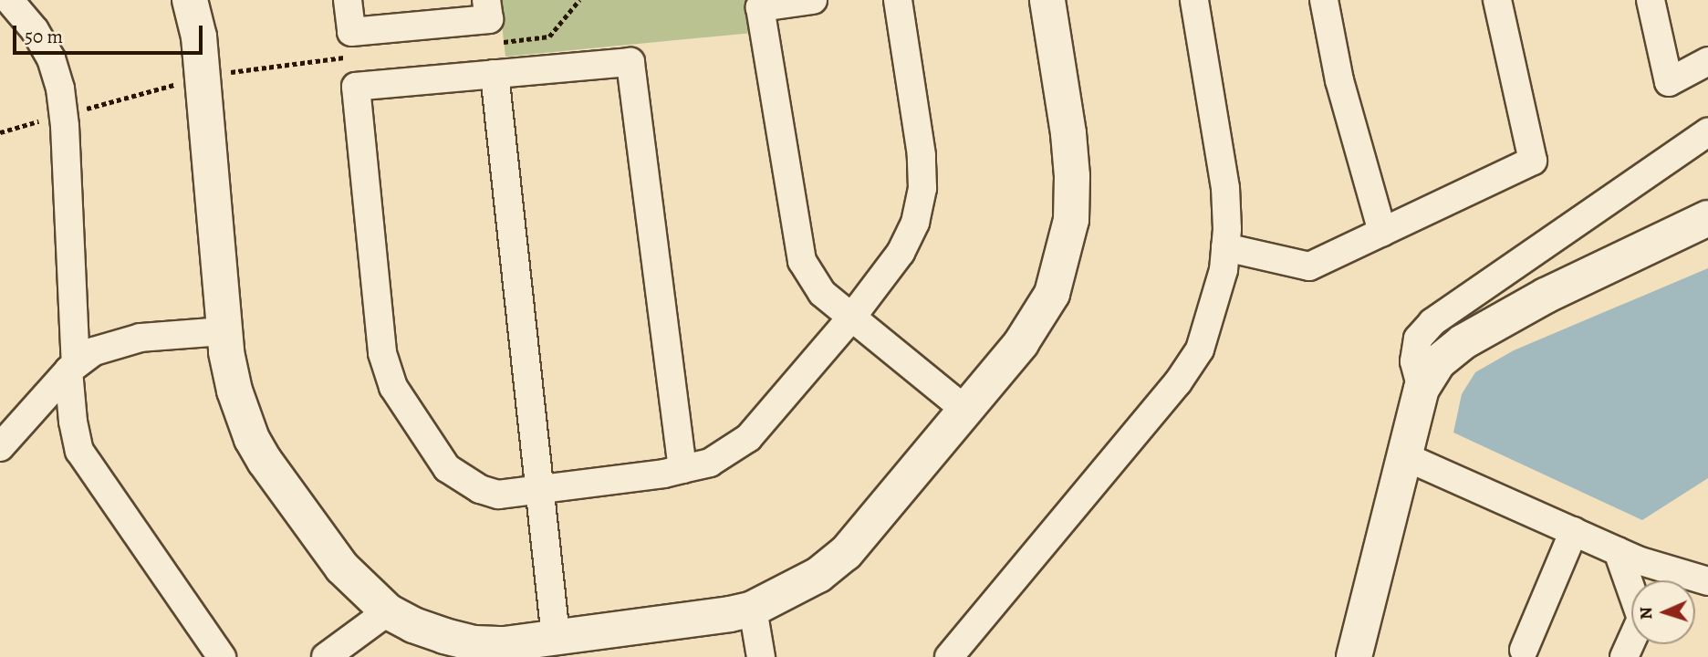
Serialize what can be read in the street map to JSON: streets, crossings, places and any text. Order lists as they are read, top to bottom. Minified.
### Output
{"scale_bar":"50 m","north":"left"}
